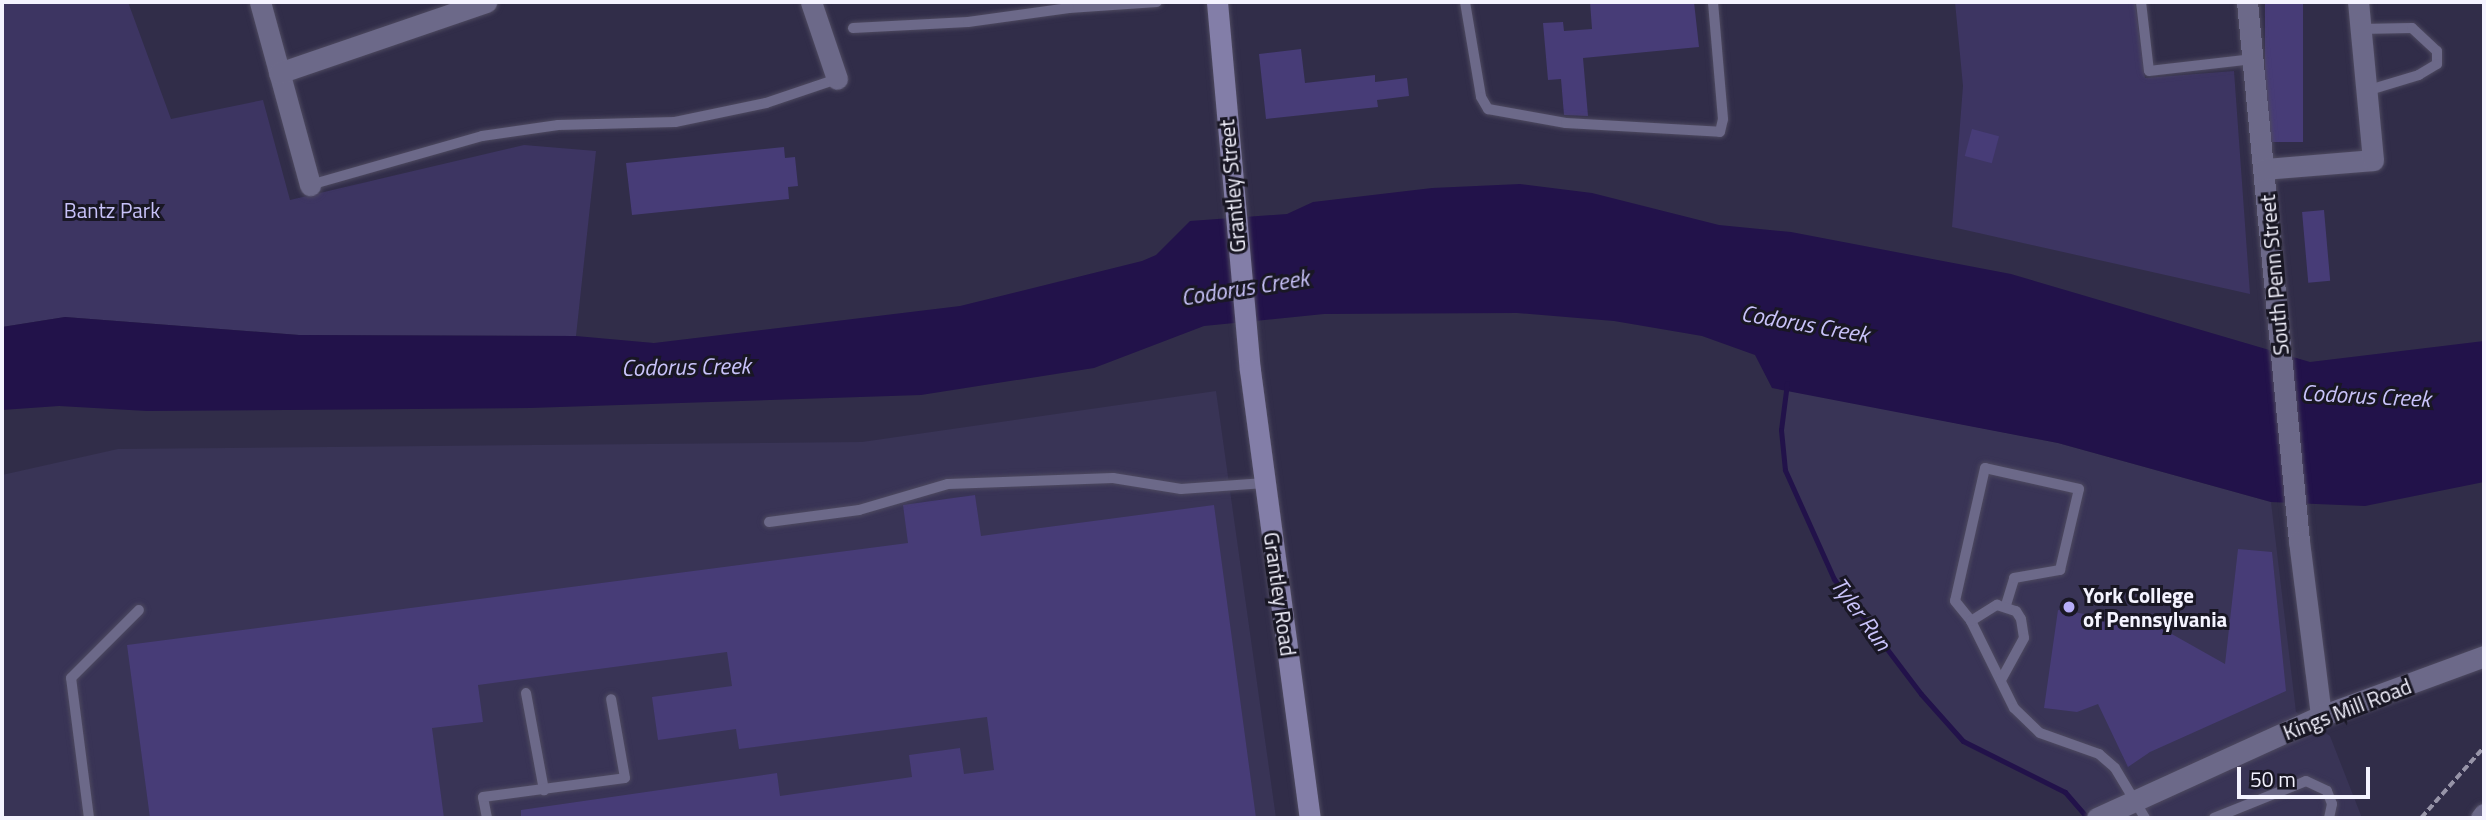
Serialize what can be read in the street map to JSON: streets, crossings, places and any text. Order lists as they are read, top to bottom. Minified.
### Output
{"streets":{"street":["Grantley Street","South Penn Street","Grantley Road","Kings Mill Road"]},"crossings":[["Grantley Street","Grantley Road"],["South Penn Street","Kings Mill Road"]],"water":["Codorus Creek","Tyler Run"],"parks":["Bantz Park"],"places":["York College of Pennsylvania"],"scale_bar":"50 m"}
